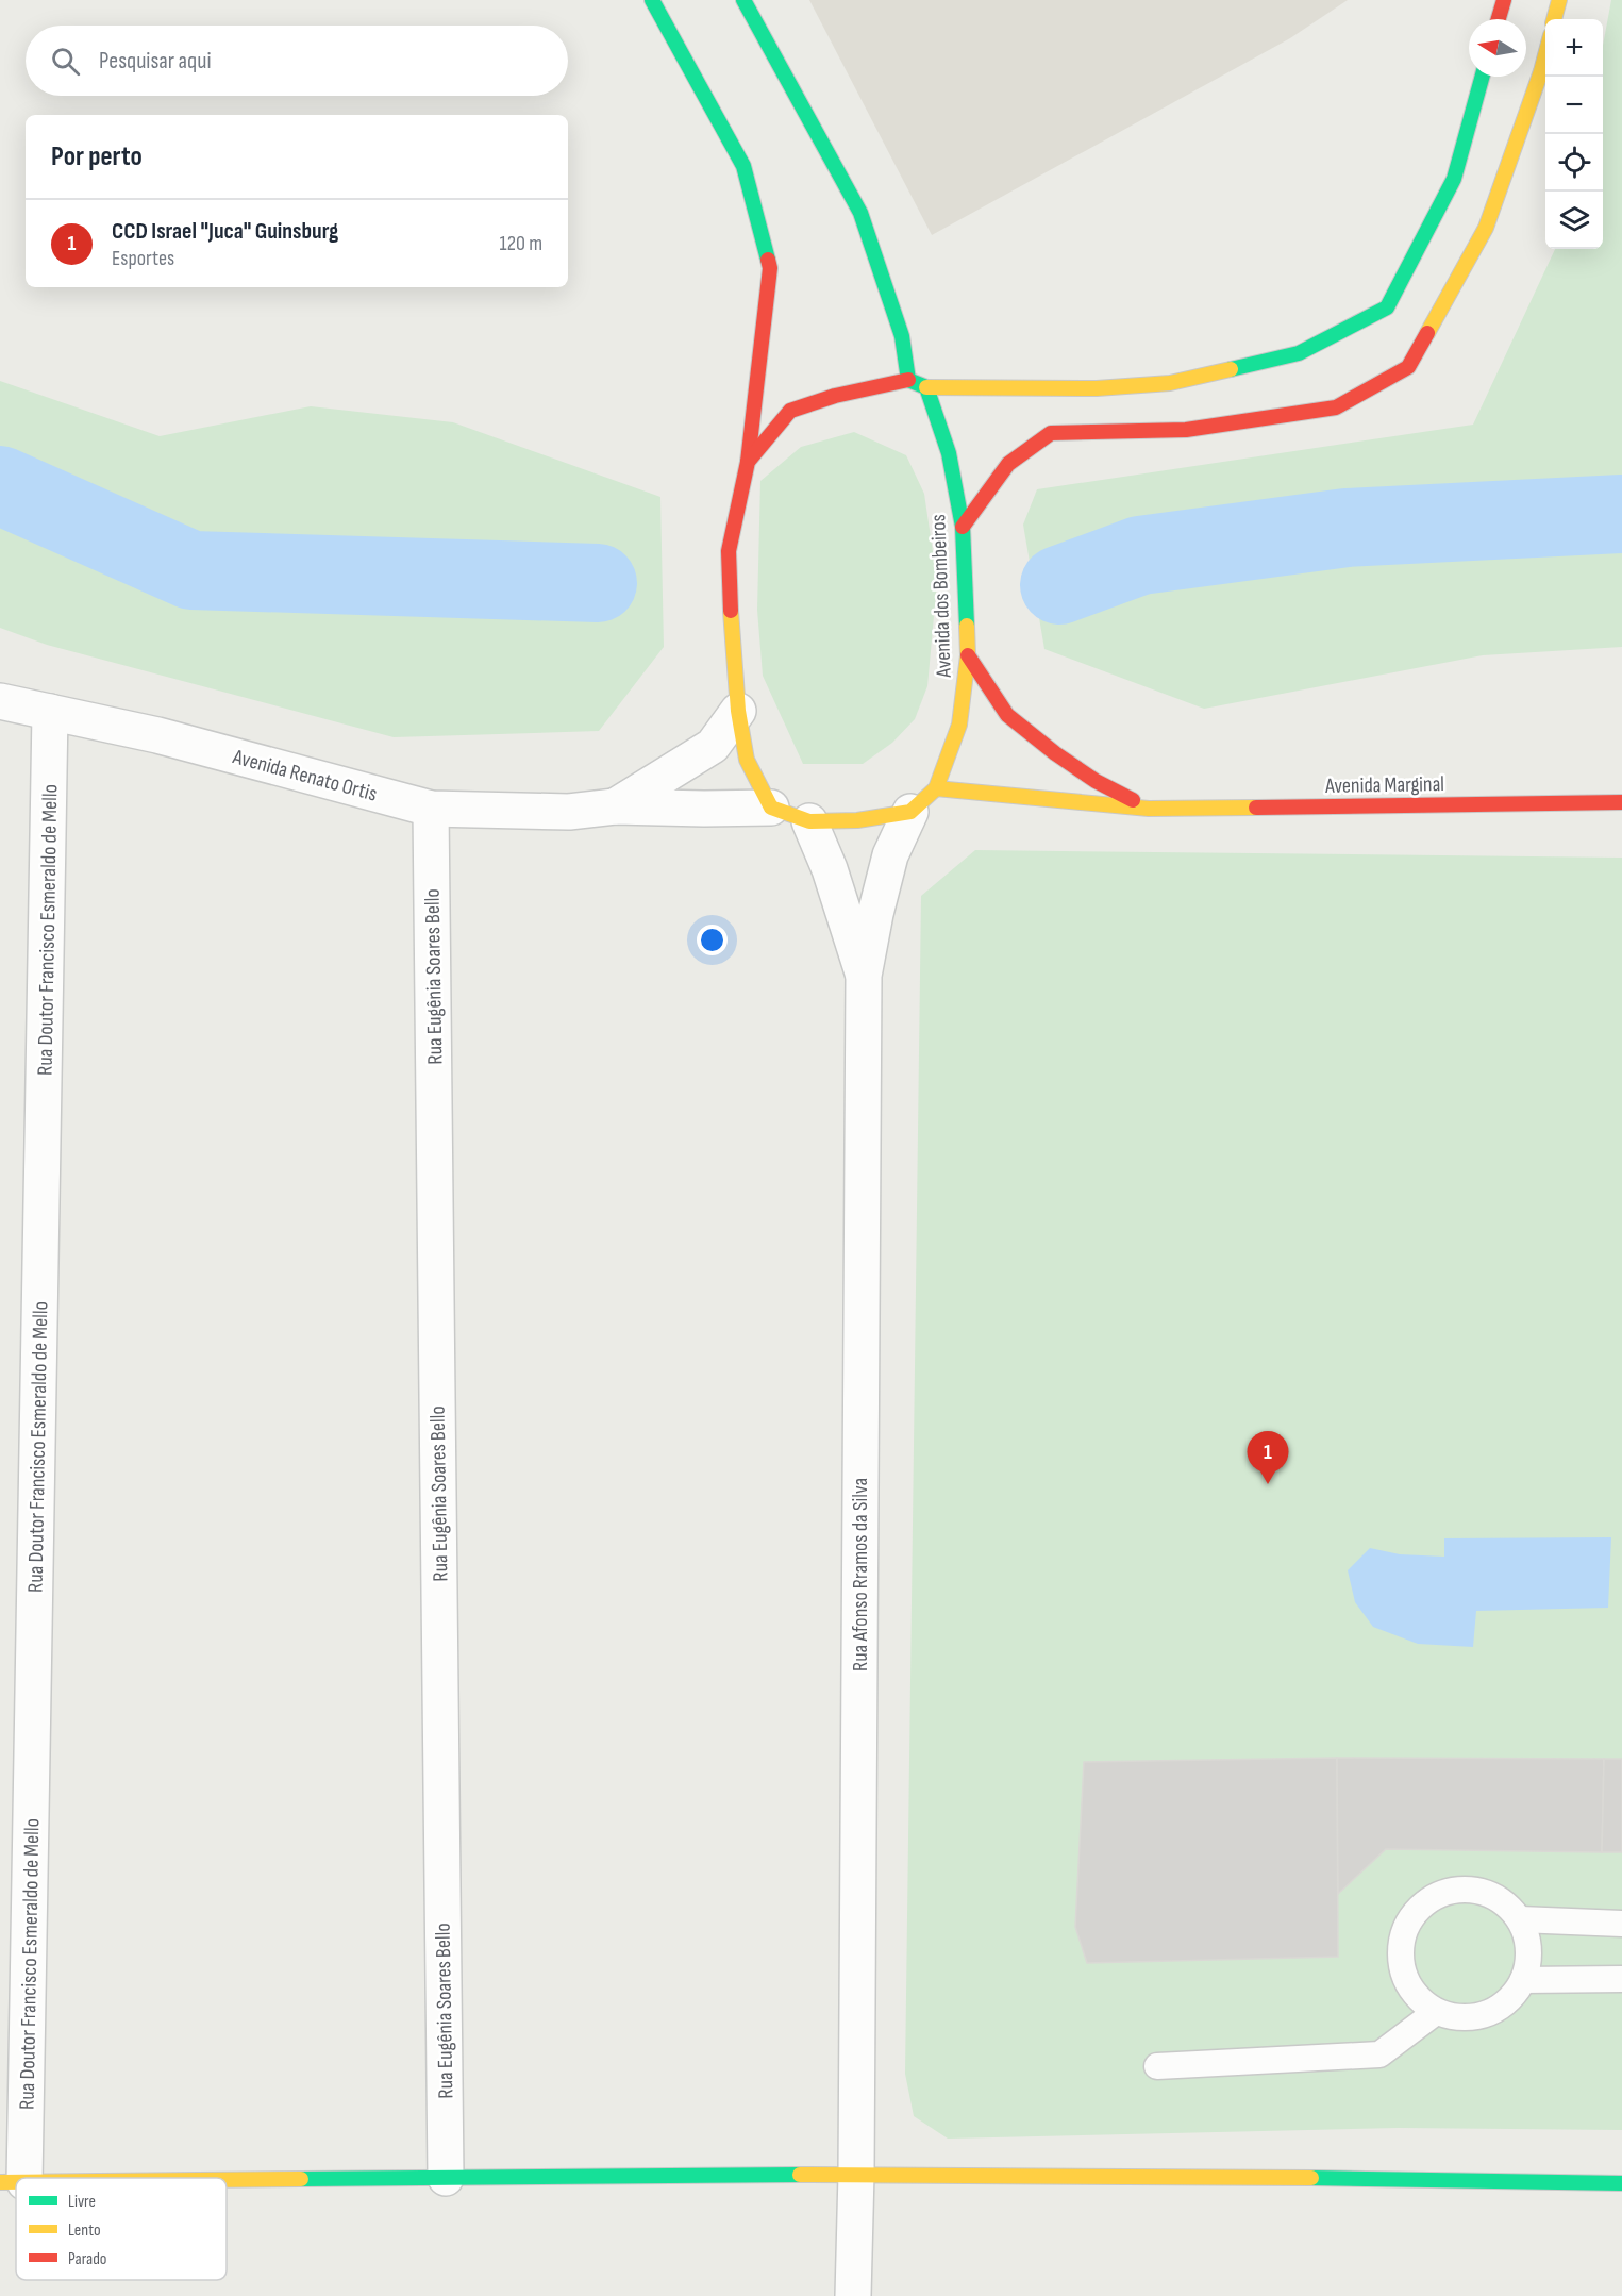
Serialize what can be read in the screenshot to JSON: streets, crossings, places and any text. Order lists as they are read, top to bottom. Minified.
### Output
{"streets":{"street":["Avenida dos Bombeiros","Avenida Renato Ortis","Avenida Marginal","Rua Doutor Francisco Esmeraldo de Mello","Rua Eugênia Soares Bello","Rua Afonso Rramos da Silva"]},"crossings":[["Avenida dos Bombeiros","Avenida Marginal"],["Avenida dos Bombeiros","Rua Afonso Rramos da Silva"],["Avenida Renato Ortis","Rua Doutor Francisco Esmeraldo de Mello"],["Avenida Renato Ortis","Rua Eugênia Soares Bello"]],"legend":["Livre","Lento","Parado"],"north":"left","page":{"map_buttons":["+","−"],"search":"Pesquisar aqui","heading":"Por perto","list":[{"mark":"1","name":"CCD Israel \"Juca\" Guinsburg","note":"Esportes","value":"120 m"}],"pins":"1"}}
